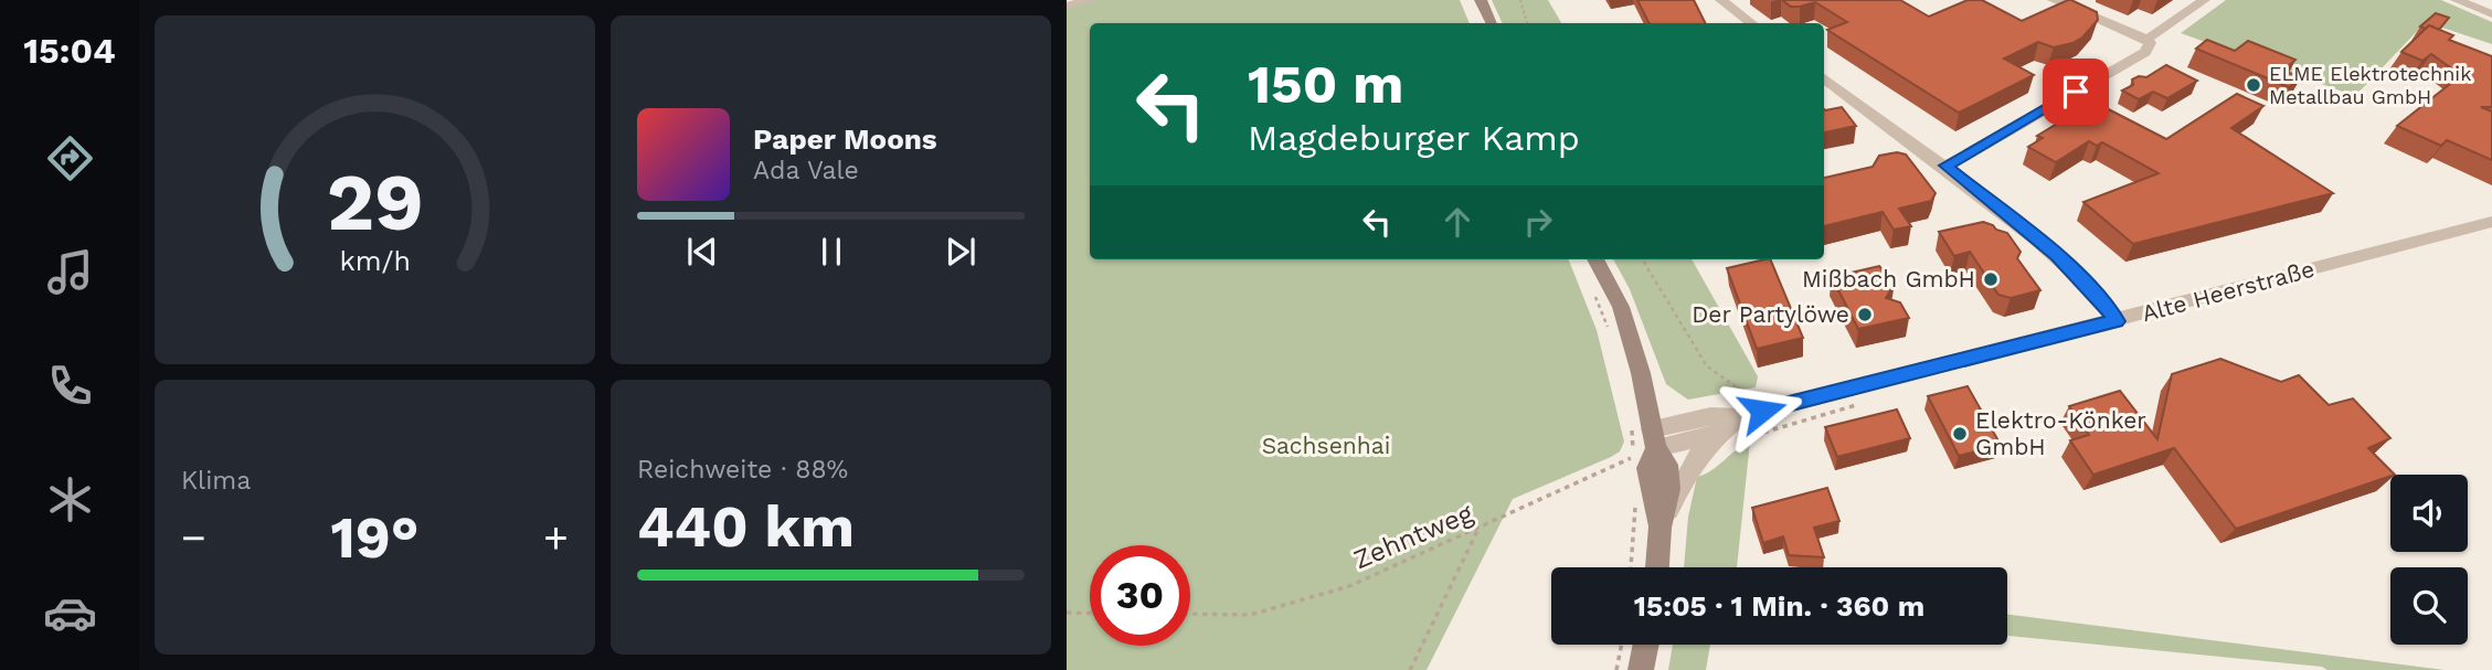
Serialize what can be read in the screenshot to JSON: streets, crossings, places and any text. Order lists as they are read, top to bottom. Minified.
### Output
{"streets":{"street":["Alte Heerstraße"],"path":["Zehntweg"]},"crossings":[["Alte Heerstraße","Zehntweg"]],"parks":["Sachsenhai"],"places":["ELME Elektrotechnik Metallbau GmbH","Mißbach GmbH","Der Partylöwe","Elektro-Könker GmbH"],"page":{"tabs":"15:04","turn":["150 m","Magdeburger Kamp"],"song":["Paper Moons","Ada Vale"],"tile":["Klima",["Reichweite · 88%","440 km"]],"heat":["−","19°","+"],"limit":"30","trip":"15:05 · 1 Min. · 360 m","gauge":["29","km/h"]}}
